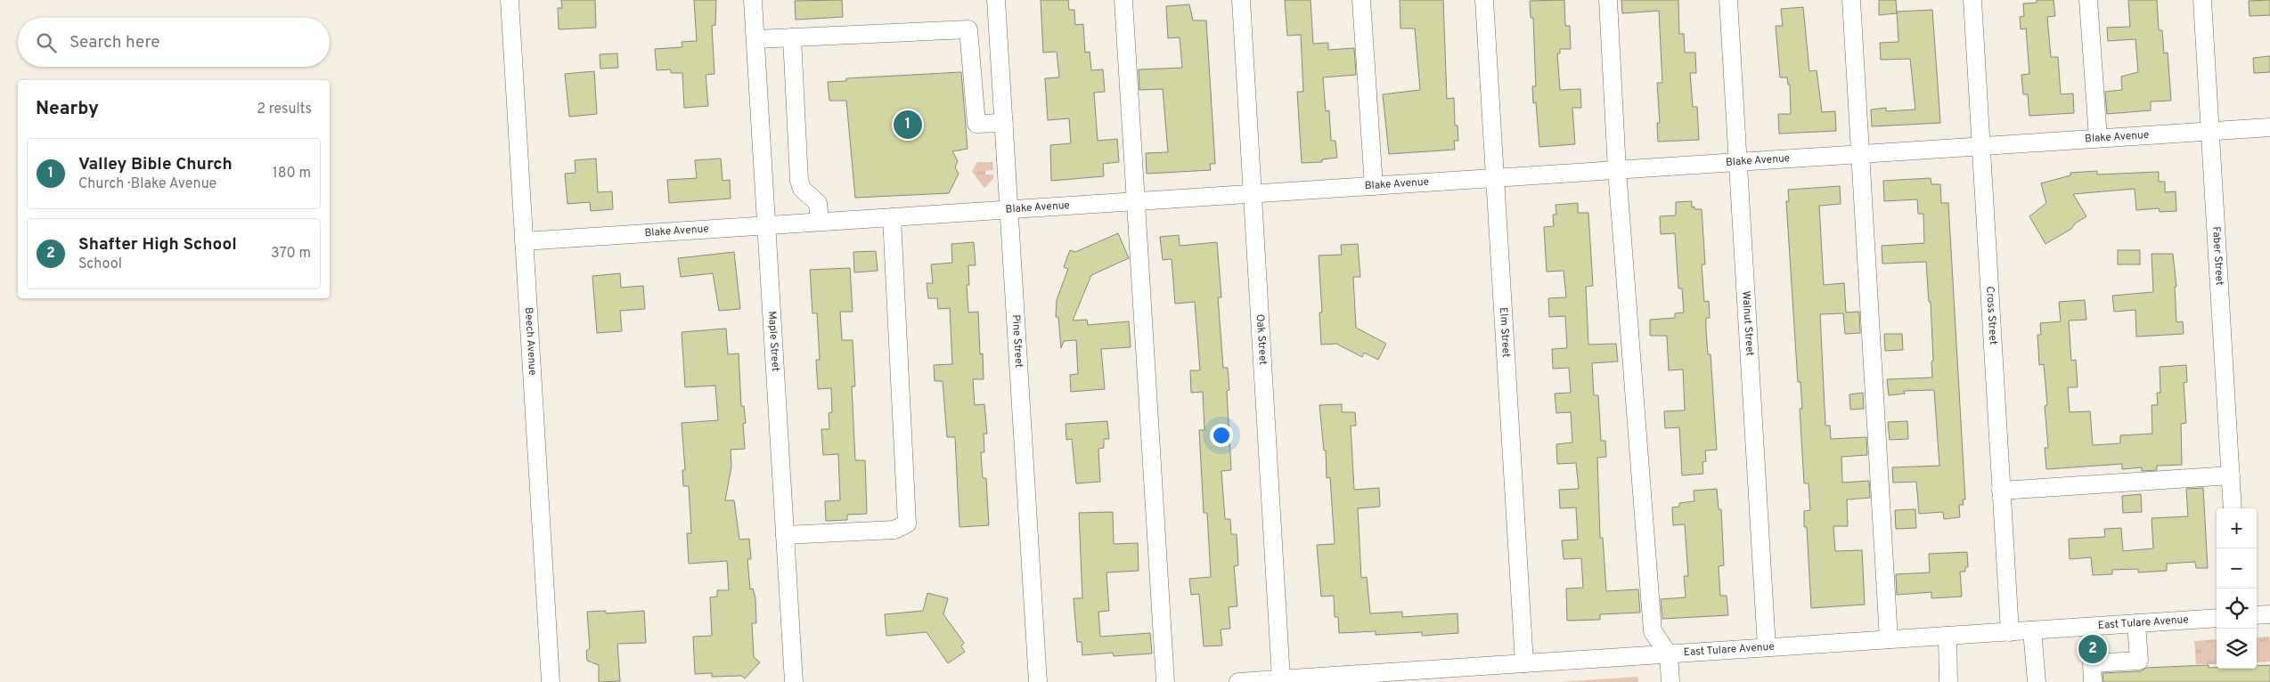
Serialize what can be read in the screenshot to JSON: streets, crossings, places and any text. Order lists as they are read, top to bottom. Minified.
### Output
{"streets":{"street":["Blake Avenue","Faber Street","Cross Street","Walnut Street","Elm Street","Oak Street","Beech Avenue","Maple Street","Pine Street","East Tulare Avenue"]},"crossings":[["Blake Avenue","Faber Street"],["Blake Avenue","Cross Street"],["Blake Avenue","Walnut Street"],["Blake Avenue","Elm Street"],["Blake Avenue","Oak Street"],["Blake Avenue","Beech Avenue"],["Blake Avenue","Maple Street"],["Blake Avenue","Pine Street"],["Cross Street","East Tulare Avenue"],["Walnut Street","East Tulare Avenue"],["Elm Street","East Tulare Avenue"],["Oak Street","East Tulare Avenue"]],"page":{"search":"Search here","heading":["Nearby","2 results"],"pins":["1","2"],"list":[{"mark":"1","name":"Valley Bible Church","note":"Church · Blake Avenue","value":"180 m"},{"mark":"2","name":"Shafter High School","note":"School","value":"370 m"}],"map_buttons":["+","−"]}}
